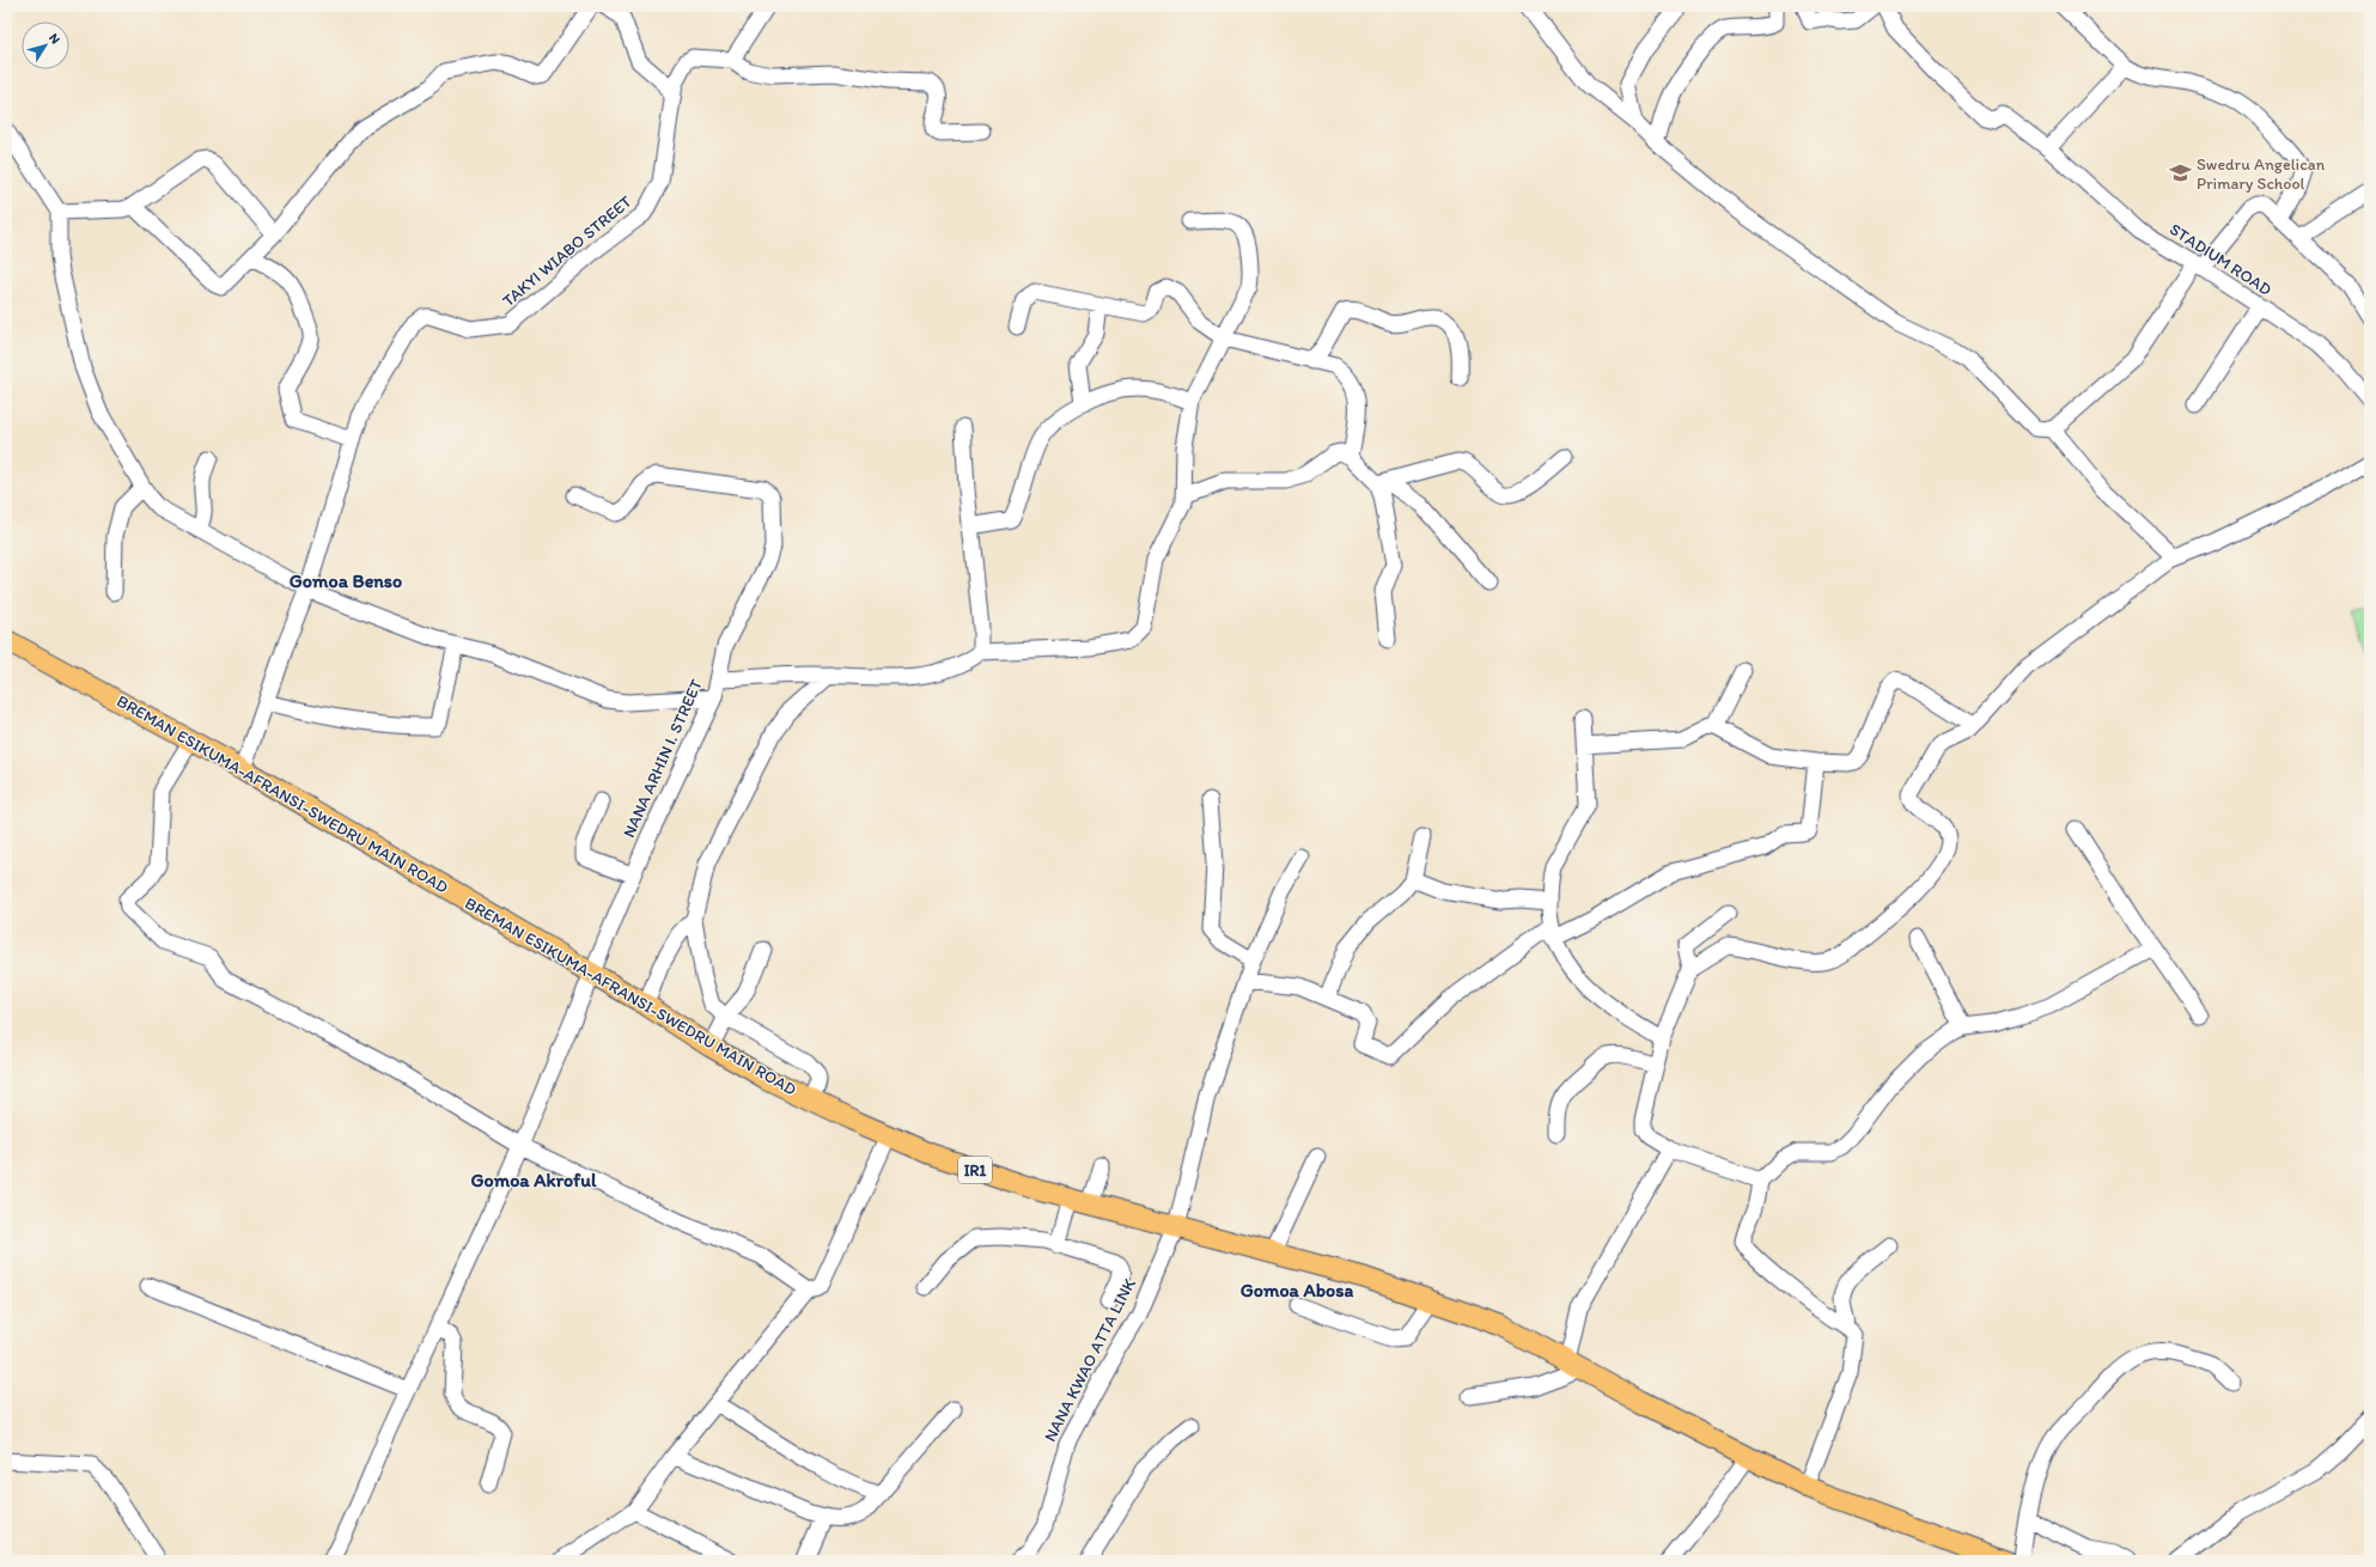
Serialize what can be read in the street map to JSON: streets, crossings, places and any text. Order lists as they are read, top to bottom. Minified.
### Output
{"streets":{"main road":["BREMAN ESIKUMA-AFRANSI-SWEDRU MAIN ROAD","IR1"],"street":["TAKYI WIABO STREET","STADIUM ROAD","NANA ARHIN I. STREET","NANA KWAO ATTA LINK"]},"crossings":[["TAKYI WIABO STREET","BREMAN ESIKUMA-AFRANSI-SWEDRU MAIN ROAD"],["NANA ARHIN I. STREET","BREMAN ESIKUMA-AFRANSI-SWEDRU MAIN ROAD"],["BREMAN ESIKUMA-AFRANSI-SWEDRU MAIN ROAD","NANA KWAO ATTA LINK"]],"districts":["Gomoa Benso","Gomoa Akroful","Gomoa Abosa"],"places":{"school or university":["Swedru Angelican Primary School"]},"north":"top right"}
